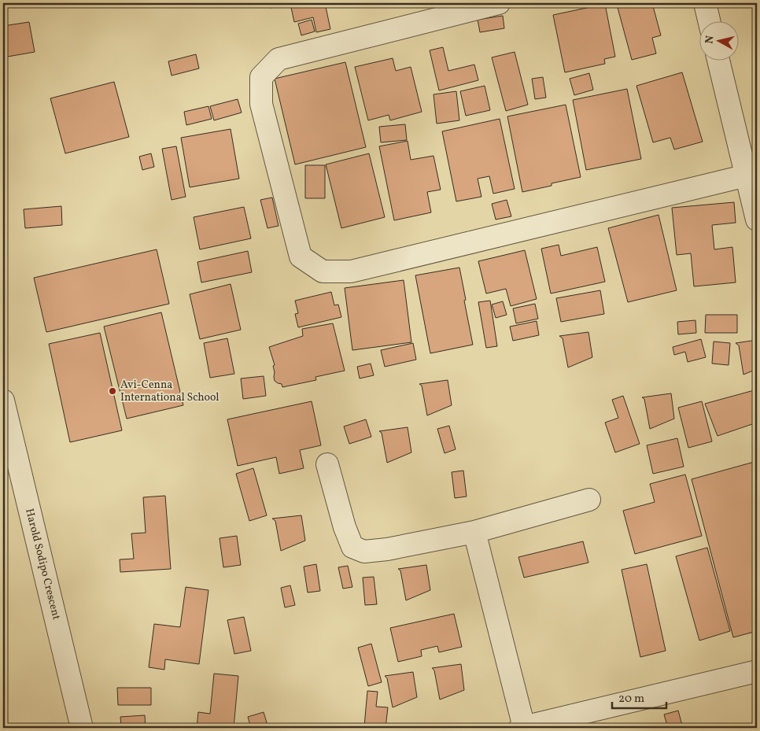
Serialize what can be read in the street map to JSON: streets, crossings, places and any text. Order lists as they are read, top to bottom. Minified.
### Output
{"streets":{"street":["Harold Sodipo Crescent"]},"places":["Avi-Cenna International School"],"scale_bar":"20 m","north":"left"}
